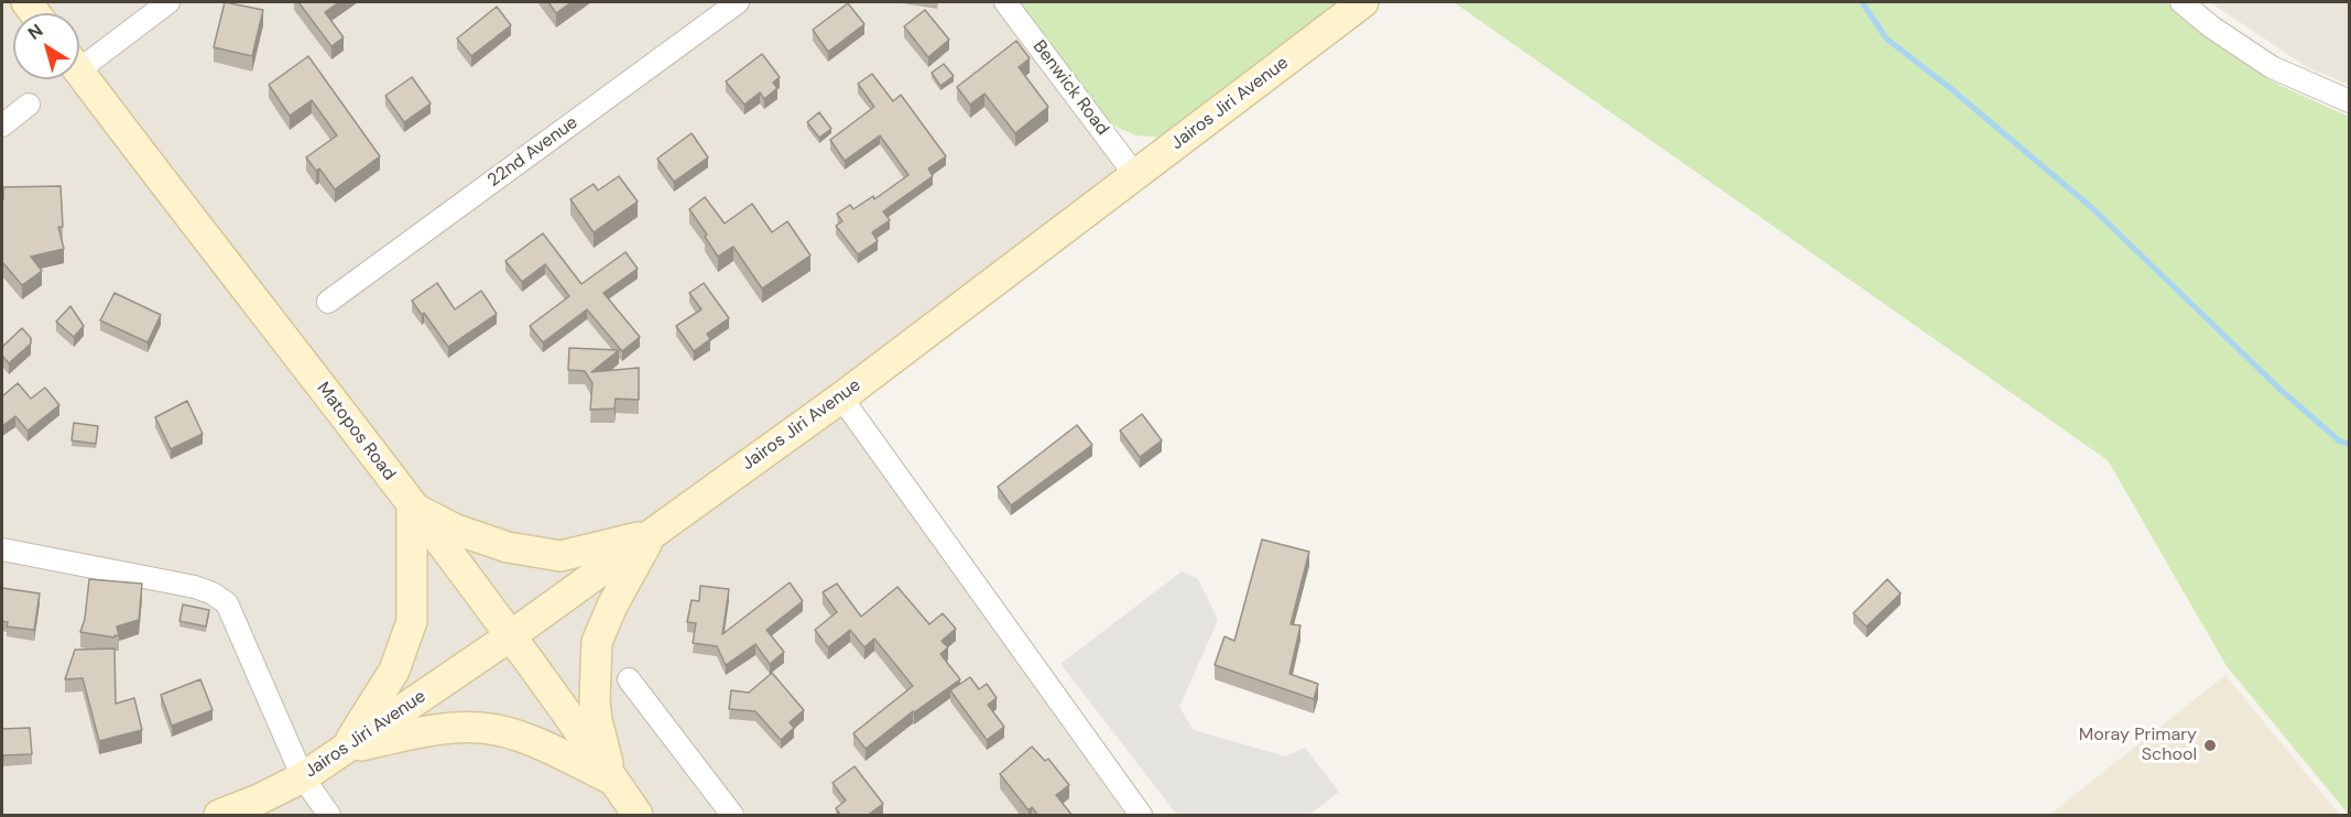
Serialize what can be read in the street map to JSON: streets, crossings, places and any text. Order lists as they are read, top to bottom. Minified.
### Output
{"streets":{"main road":["Jairos Jiri Avenue","Matopos Road"],"street":["Benwick Road","22nd Avenue"]},"crossings":[["Benwick Road","Jairos Jiri Avenue"],["Jairos Jiri Avenue","Matopos Road"]],"places":["Moray Primary School"],"north":"top left"}
